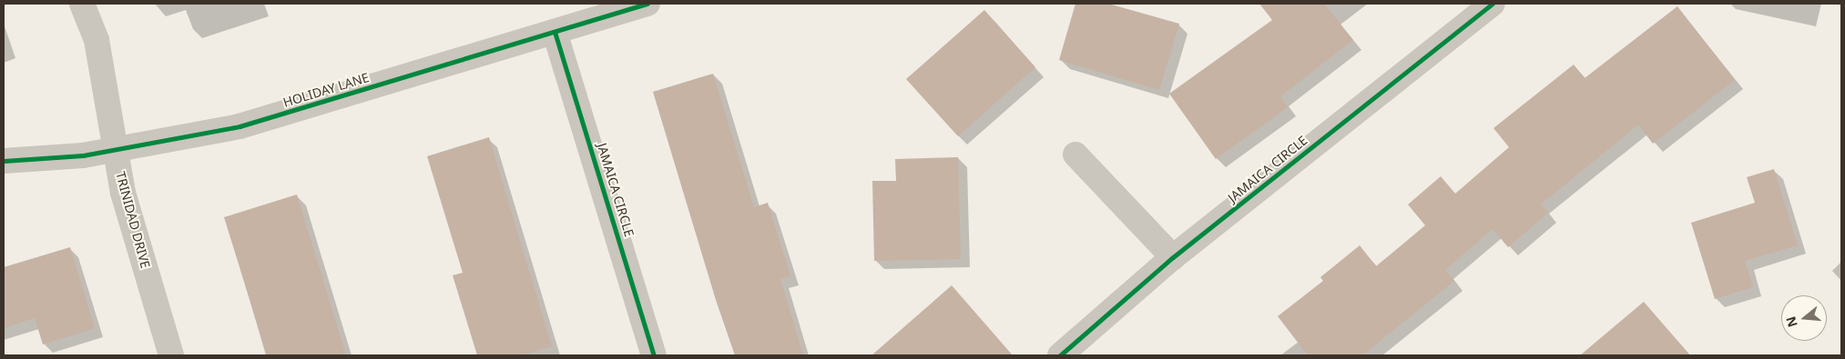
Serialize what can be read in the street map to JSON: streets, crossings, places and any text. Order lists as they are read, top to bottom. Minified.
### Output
{"streets":{"street":["HOLIDAY LANE","JAMAICA CIRCLE","TRINIDAD DRIVE"]},"crossings":[["HOLIDAY LANE","JAMAICA CIRCLE"],["HOLIDAY LANE","TRINIDAD DRIVE"]],"north":"left"}
